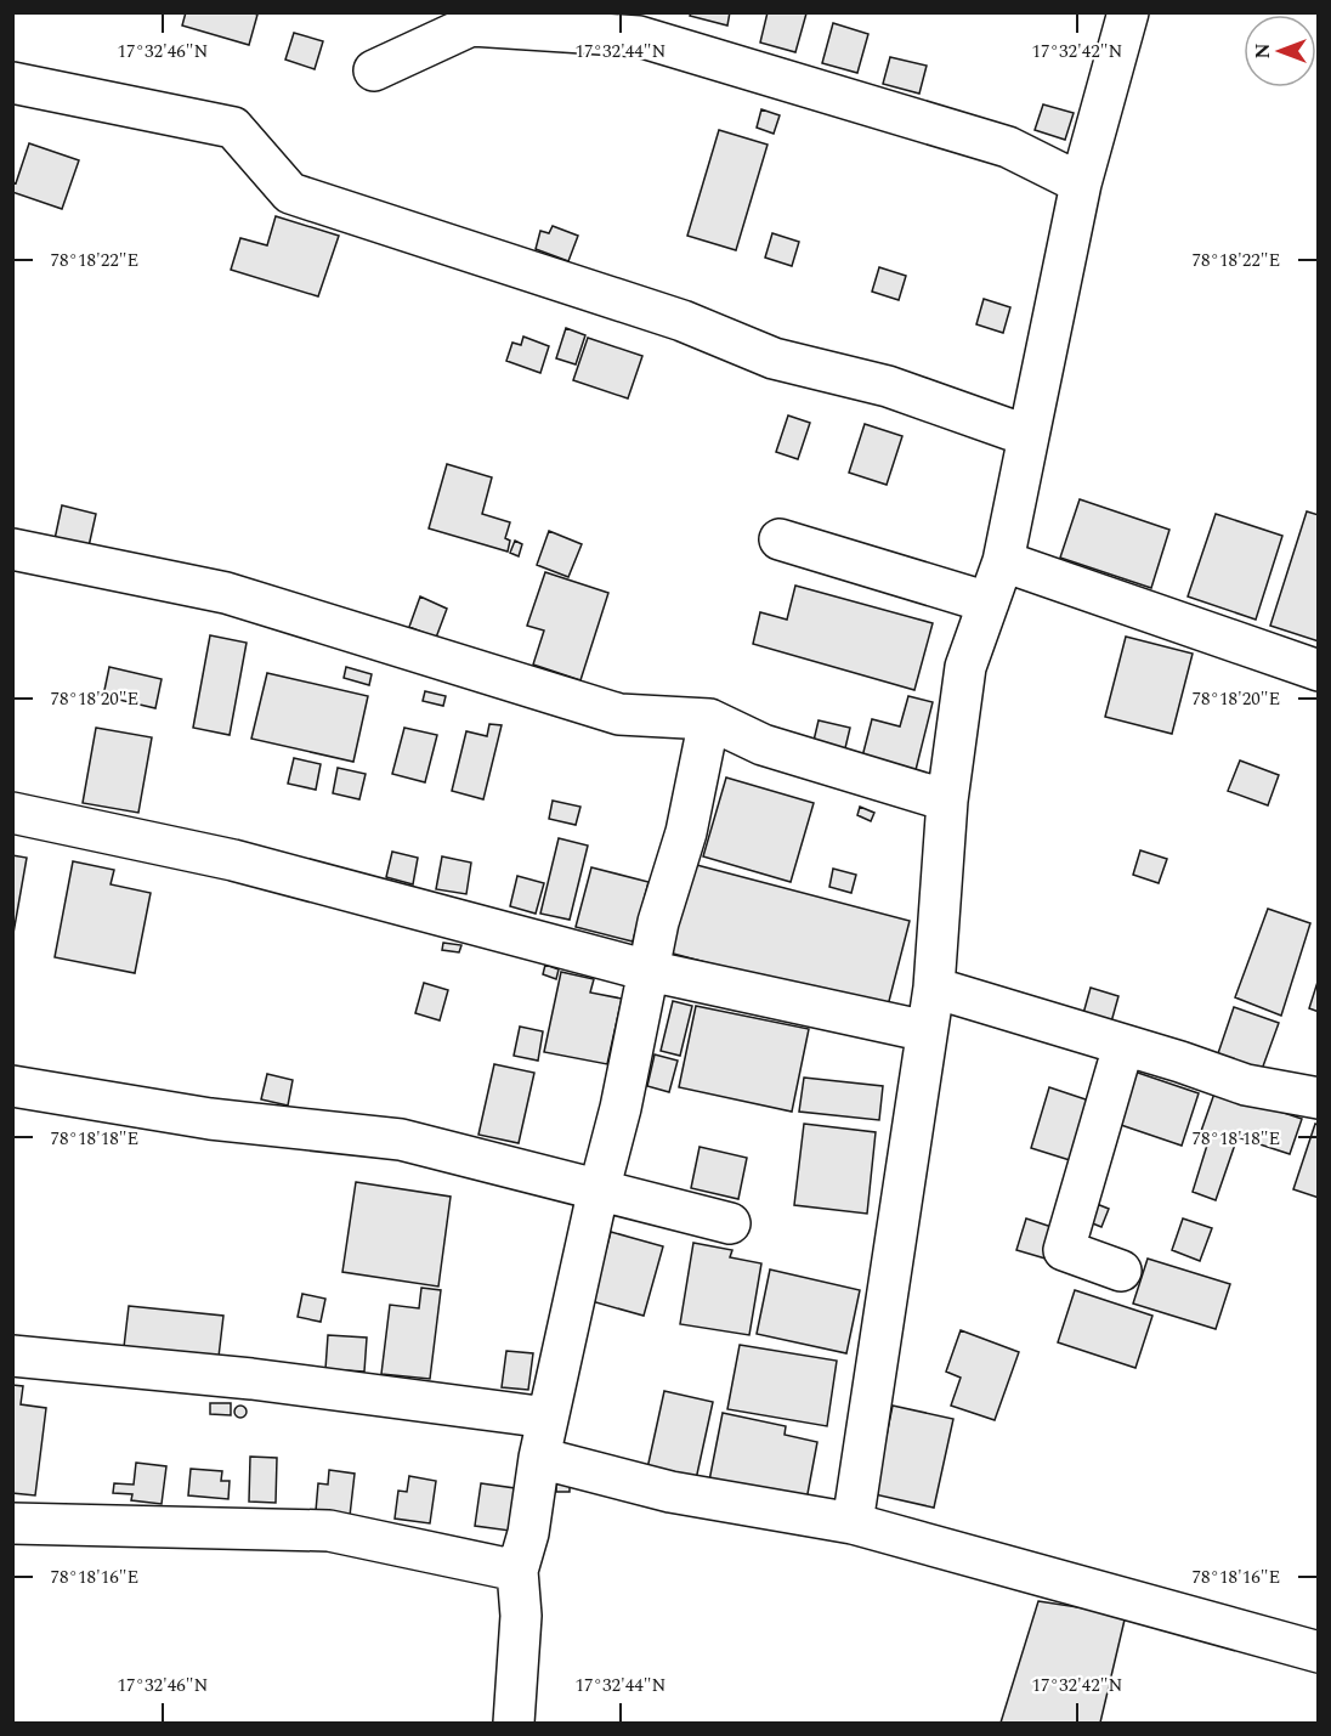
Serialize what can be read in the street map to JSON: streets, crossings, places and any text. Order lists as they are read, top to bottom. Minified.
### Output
{"north":"left","coordinates":["17°32'46\"N","17°32'44\"N","17°32'42\"N","78°18'22\"E","78°18'20\"E","78°18'18\"E","78°18'16\"E"]}
